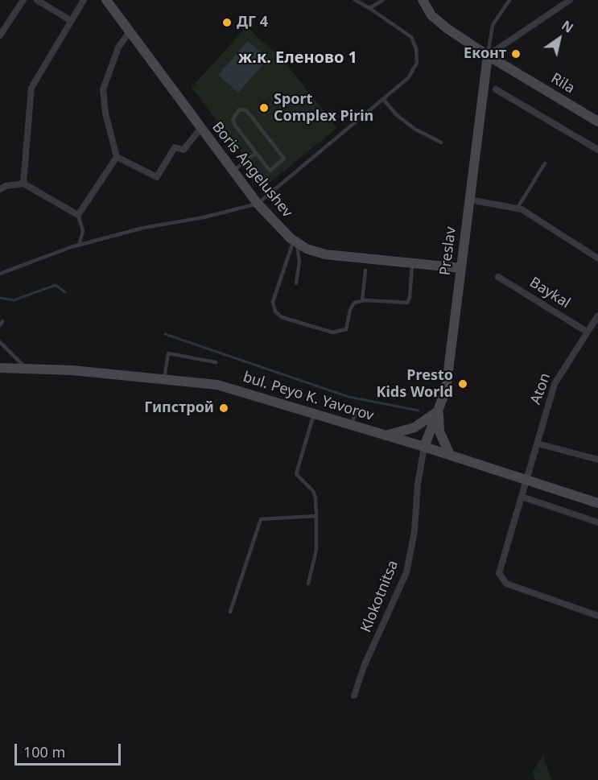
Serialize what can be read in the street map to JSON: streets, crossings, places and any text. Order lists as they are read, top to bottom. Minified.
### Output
{"streets":{"street":["Rila","Boris Angelushev","Preslav","Baykal","Aton","bul. Peyo K. Yavorov","Klokotnitsa"]},"crossings":[["Rila","Preslav"],["Boris Angelushev","Preslav"],["Preslav","bul. Peyo K. Yavorov"],["Preslav","Klokotnitsa"],["Baykal","Aton"],["Aton","bul. Peyo K. Yavorov"],["bul. Peyo K. Yavorov","Klokotnitsa"]],"districts":["ж.к. Еленово 1"],"places":["ДГ 4","Еконт","Sport Complex Pirin","Presto Kids World","Гипстрой"],"scale_bar":"100 m","north":"top right"}
